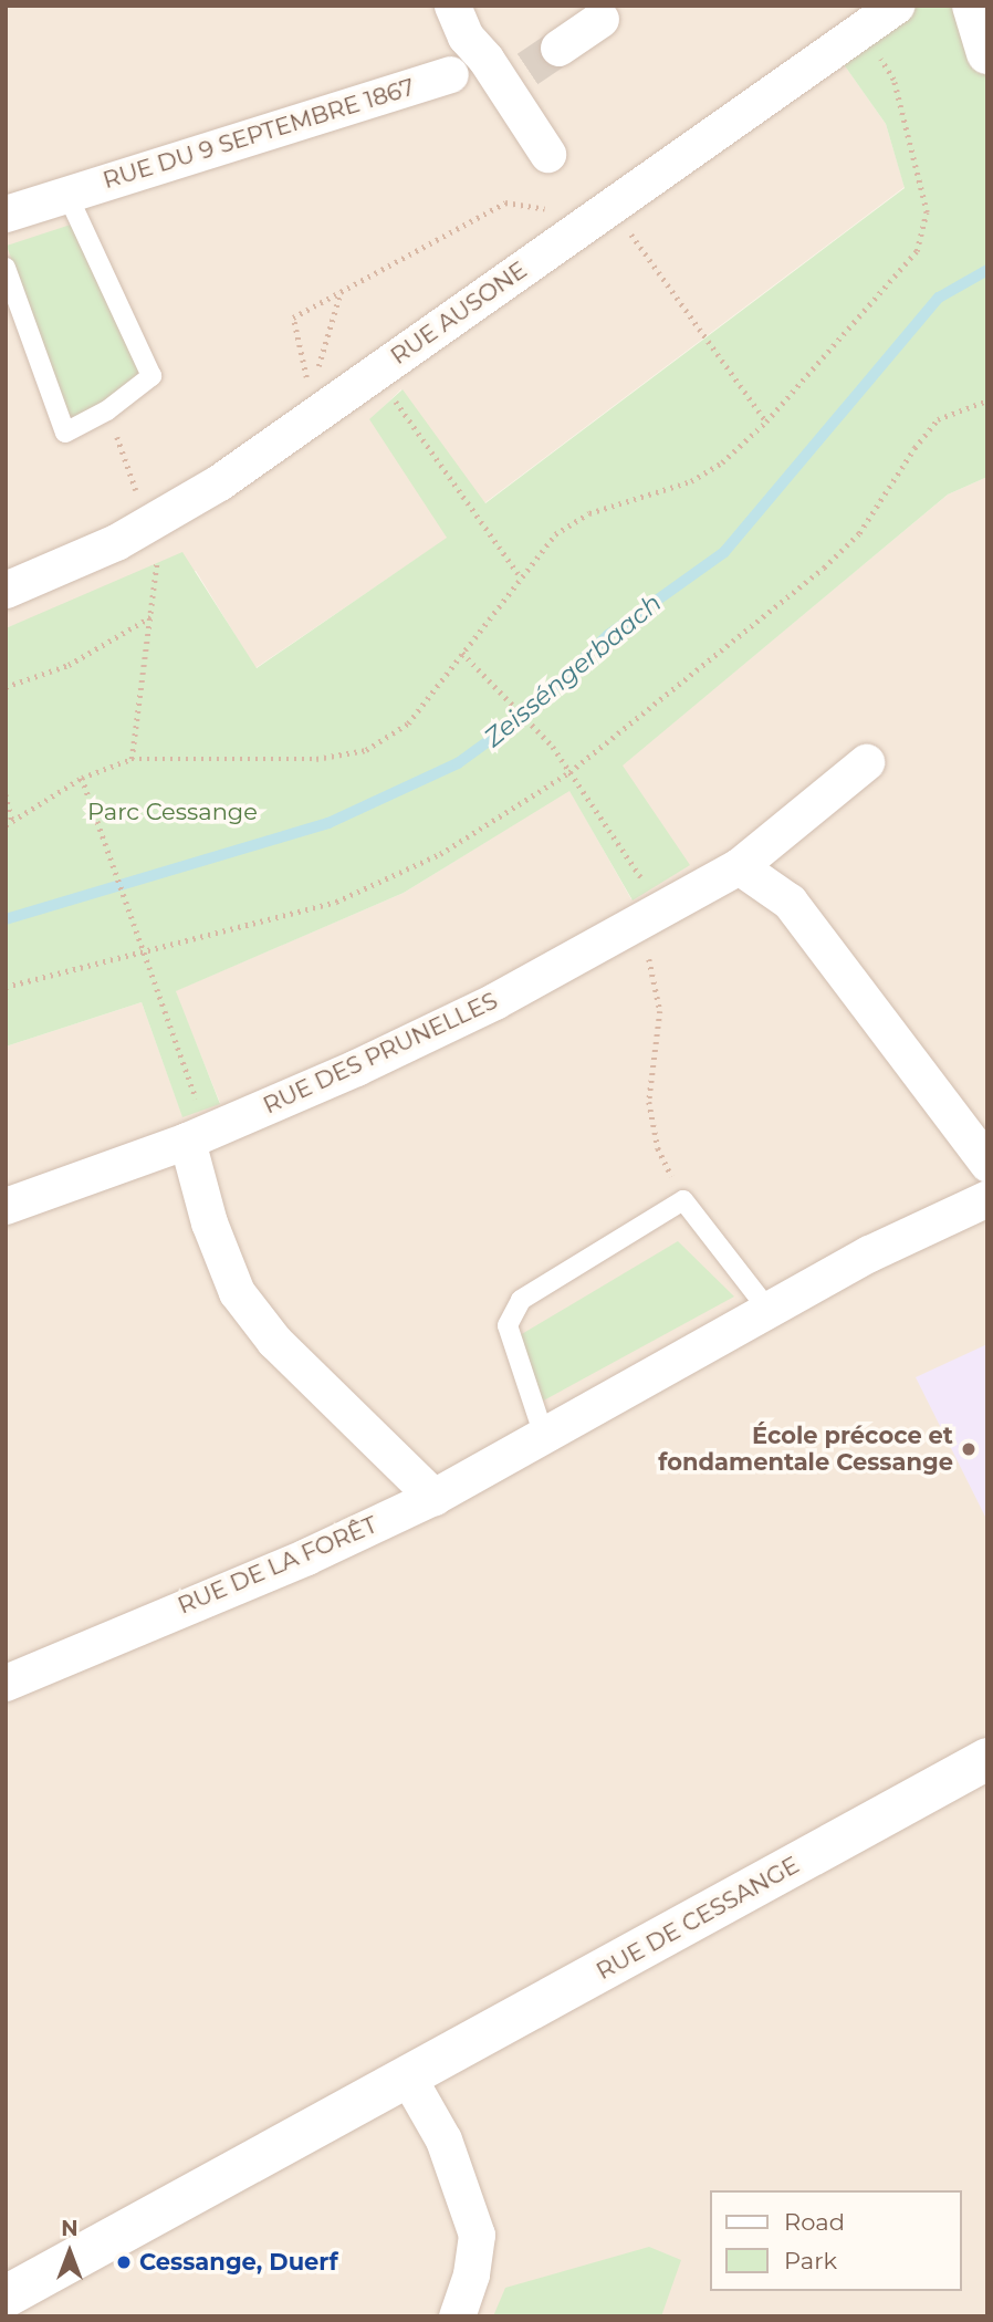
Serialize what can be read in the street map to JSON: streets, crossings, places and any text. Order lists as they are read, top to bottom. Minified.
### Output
{"streets":{"main road":["RUE DE CESSANGE"],"street":["RUE DU 9 SEPTEMBRE 1867","RUE AUSONE","RUE DES PRUNELLES","RUE DE LA FORÊT"]},"water":["Zeisséngerbaach"],"parks":["Parc Cessange"],"places":["École précoce et fondamentale Cessange","Cessange, Duerf"],"legend":["Road","Park"],"north":"top"}
